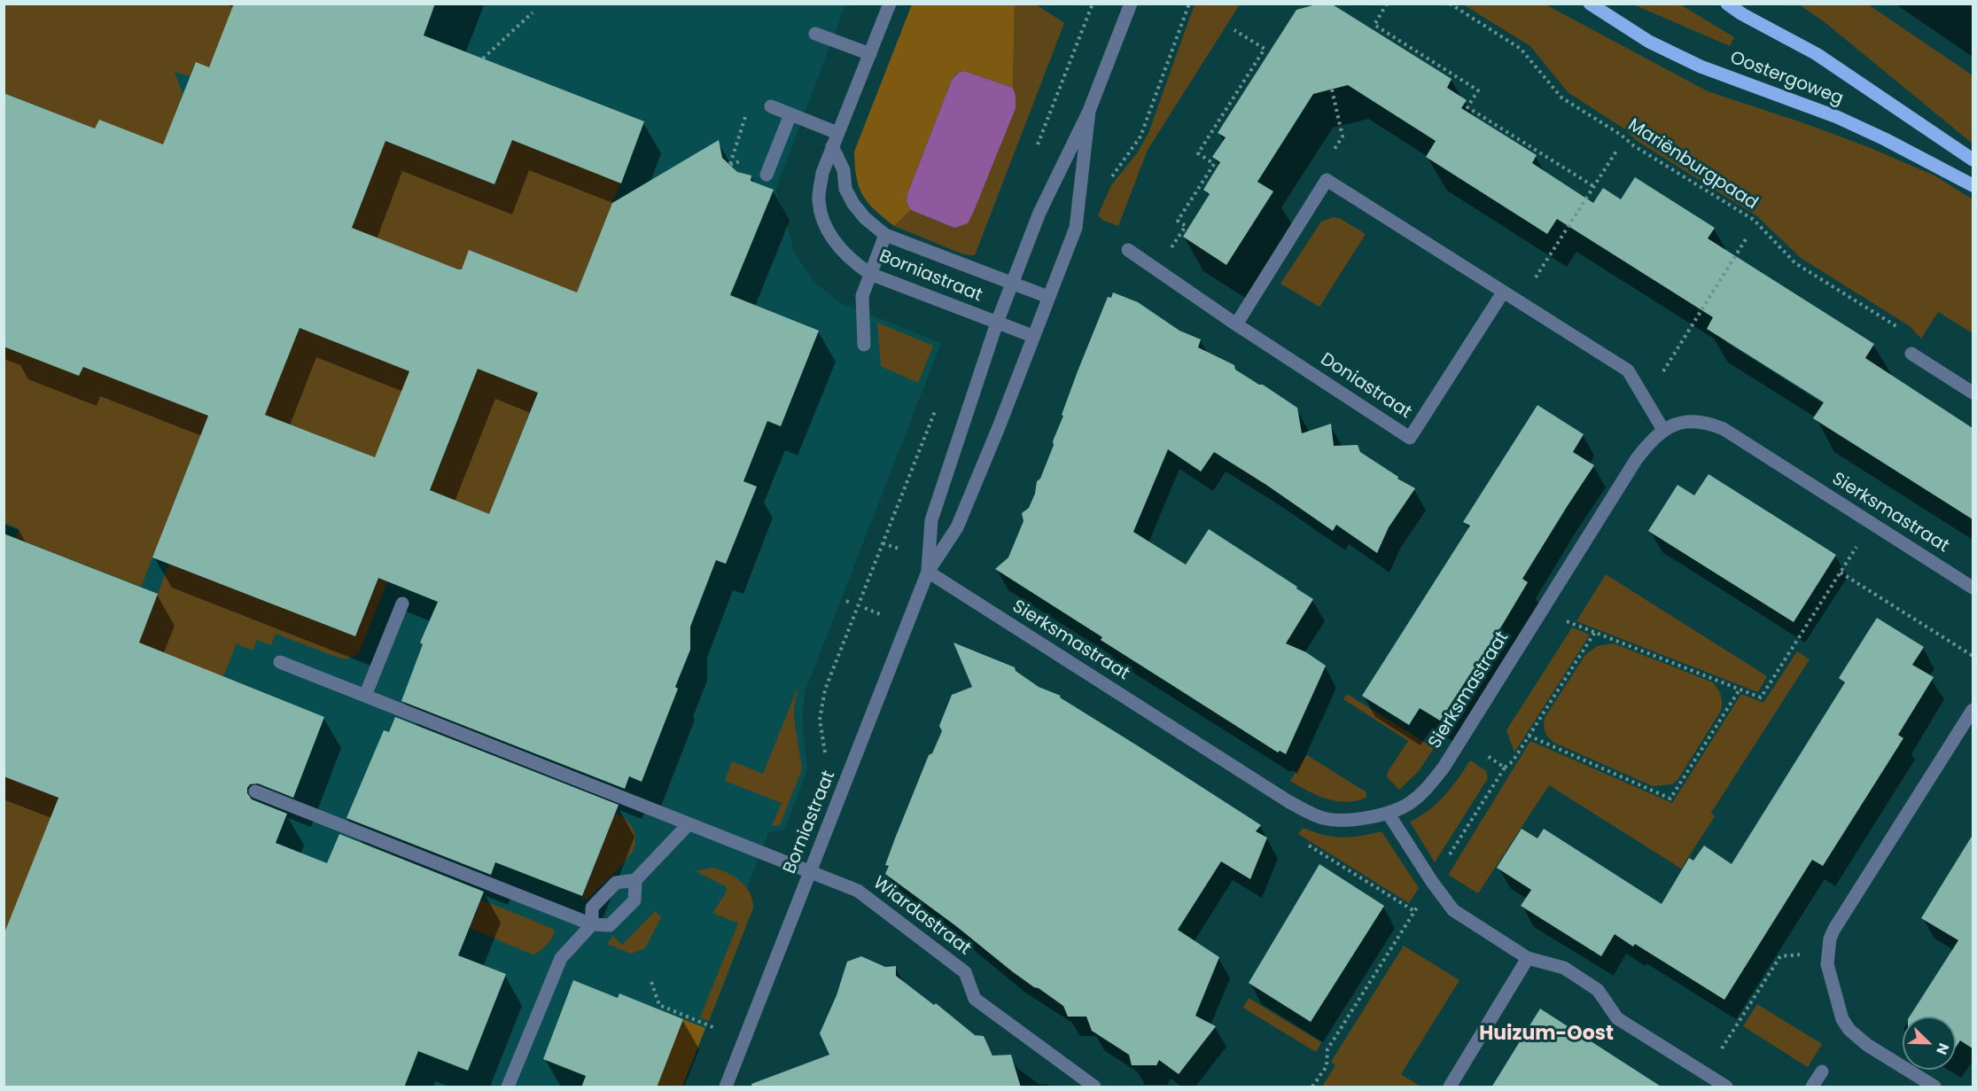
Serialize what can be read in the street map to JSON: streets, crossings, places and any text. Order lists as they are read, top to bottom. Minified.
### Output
{"streets":{"main road":["Oostergoweg"],"street":["Borniastraat","Doniastraat","Sierksmastraat","Wiardastraat"],"path":["Mariënburgpaad"]},"crossings":[["Borniastraat","Sierksmastraat"],["Borniastraat","Wiardastraat"]],"districts":["Huizum-Oost"],"north":"bottom right"}
